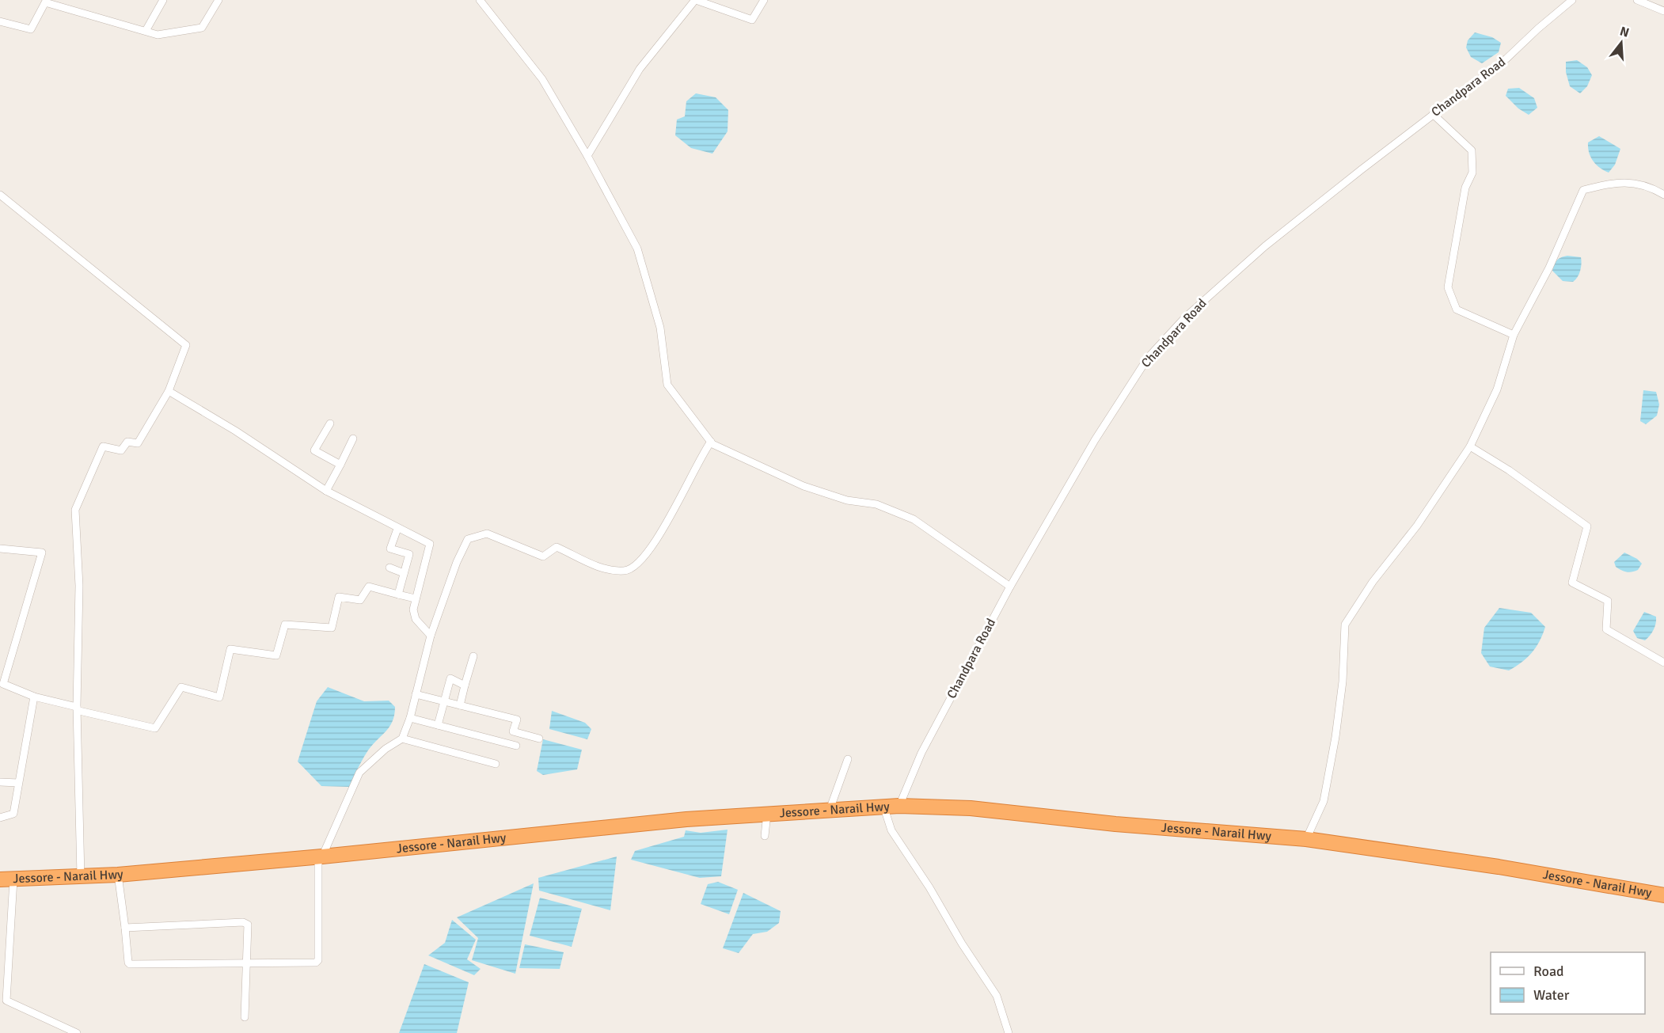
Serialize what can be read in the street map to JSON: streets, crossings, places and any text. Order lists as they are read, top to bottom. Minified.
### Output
{"streets":{"highway":["Jessore - Narail Hwy"],"street":["Chandpara Road"]},"crossings":[["Chandpara Road","Jessore - Narail Hwy"]],"legend":["Road","Water"],"north":"top"}
